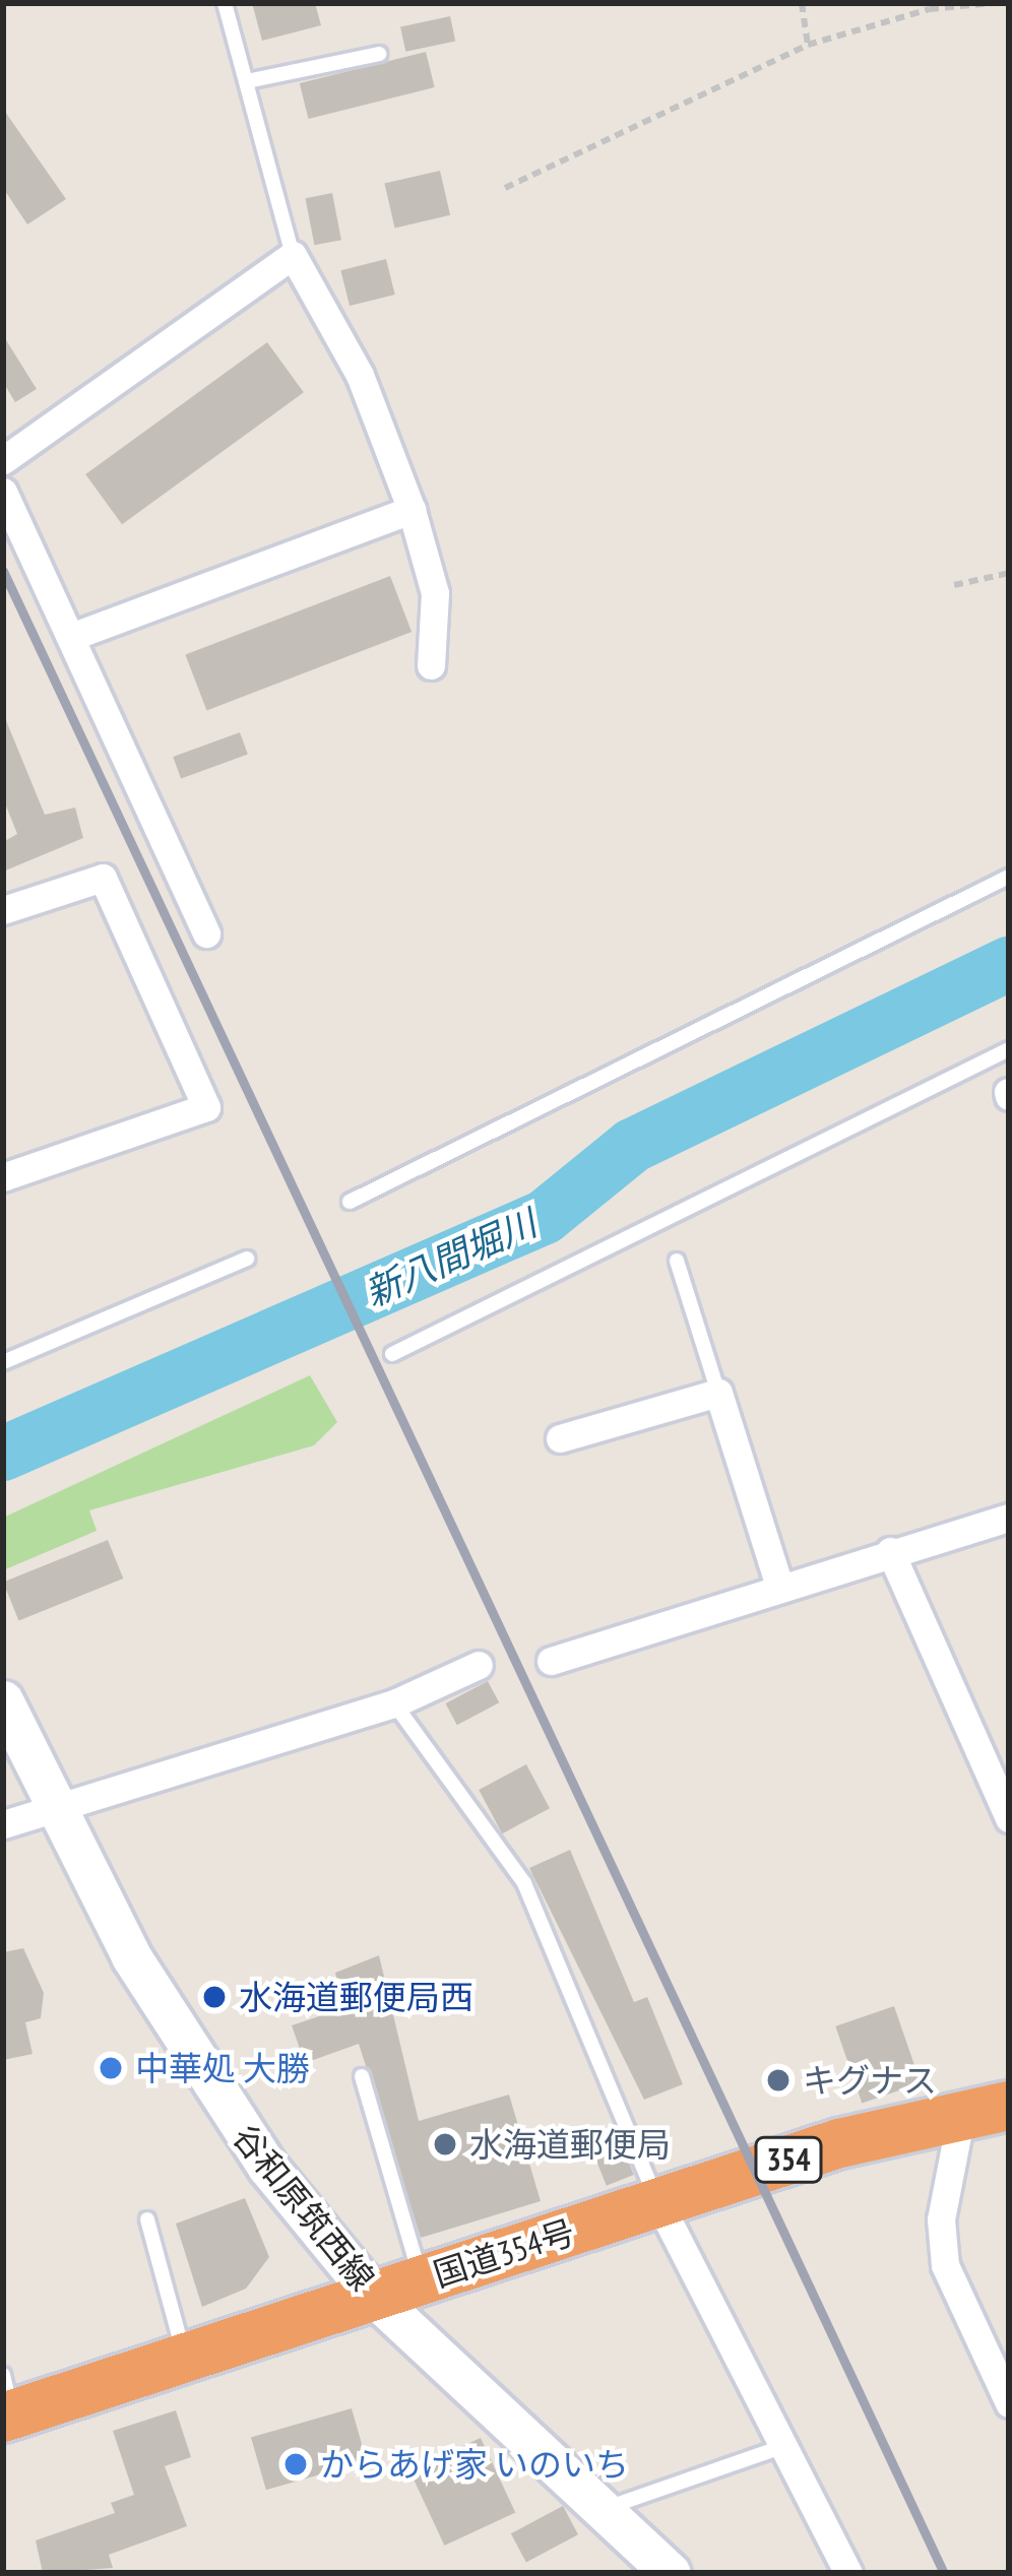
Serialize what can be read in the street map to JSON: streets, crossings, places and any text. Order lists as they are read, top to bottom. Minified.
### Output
{"streets":{"highway":["354","国道354号"],"main road":["谷和原筑西線"]},"crossings":[["谷和原筑西線","国道354号"]],"water":["新八間堀川"],"places":["水海道郵便局西","中華処 大勝","キグナス","水海道郵便局","からあげ家 いのいち"]}
